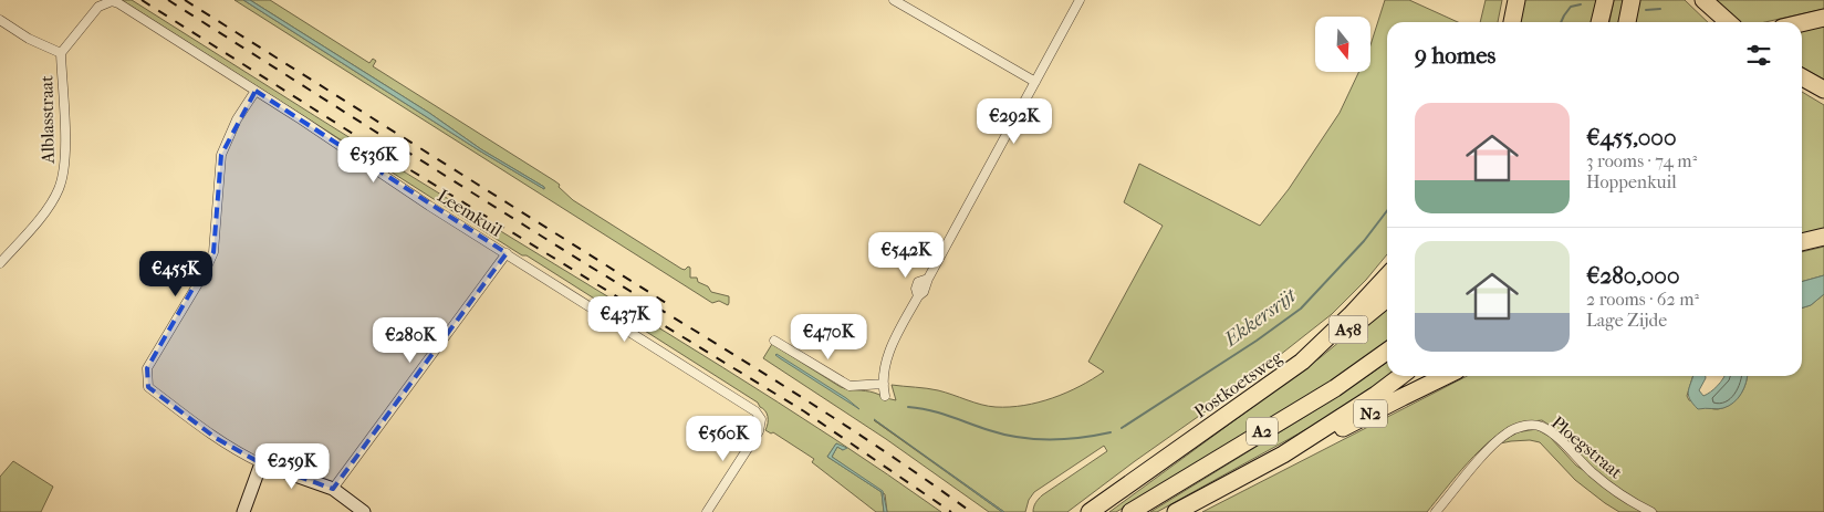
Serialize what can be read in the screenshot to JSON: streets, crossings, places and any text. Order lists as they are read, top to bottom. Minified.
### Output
{"streets":{"highway":["A58","Postkoetsweg","N2","A2"],"street":["Alblasstraat","Leemkuil","Ploegstraat"]},"crossings":[["Alblasstraat","Leemkuil"],["A58","Postkoetsweg"]],"water":["Ekkersrijt"],"north":"bottom","page":{"heading":"9 homes","list":[{"name":"€455,000","note":"3 rooms · 74 m² · Hoppenkuil"},{"name":"€280,000","note":"2 rooms · 62 m² · Lage Zijde"}],"price":["€292K","€536K","€542K","€455K","€437K","€470K","€280K","€560K","€259K"]}}
